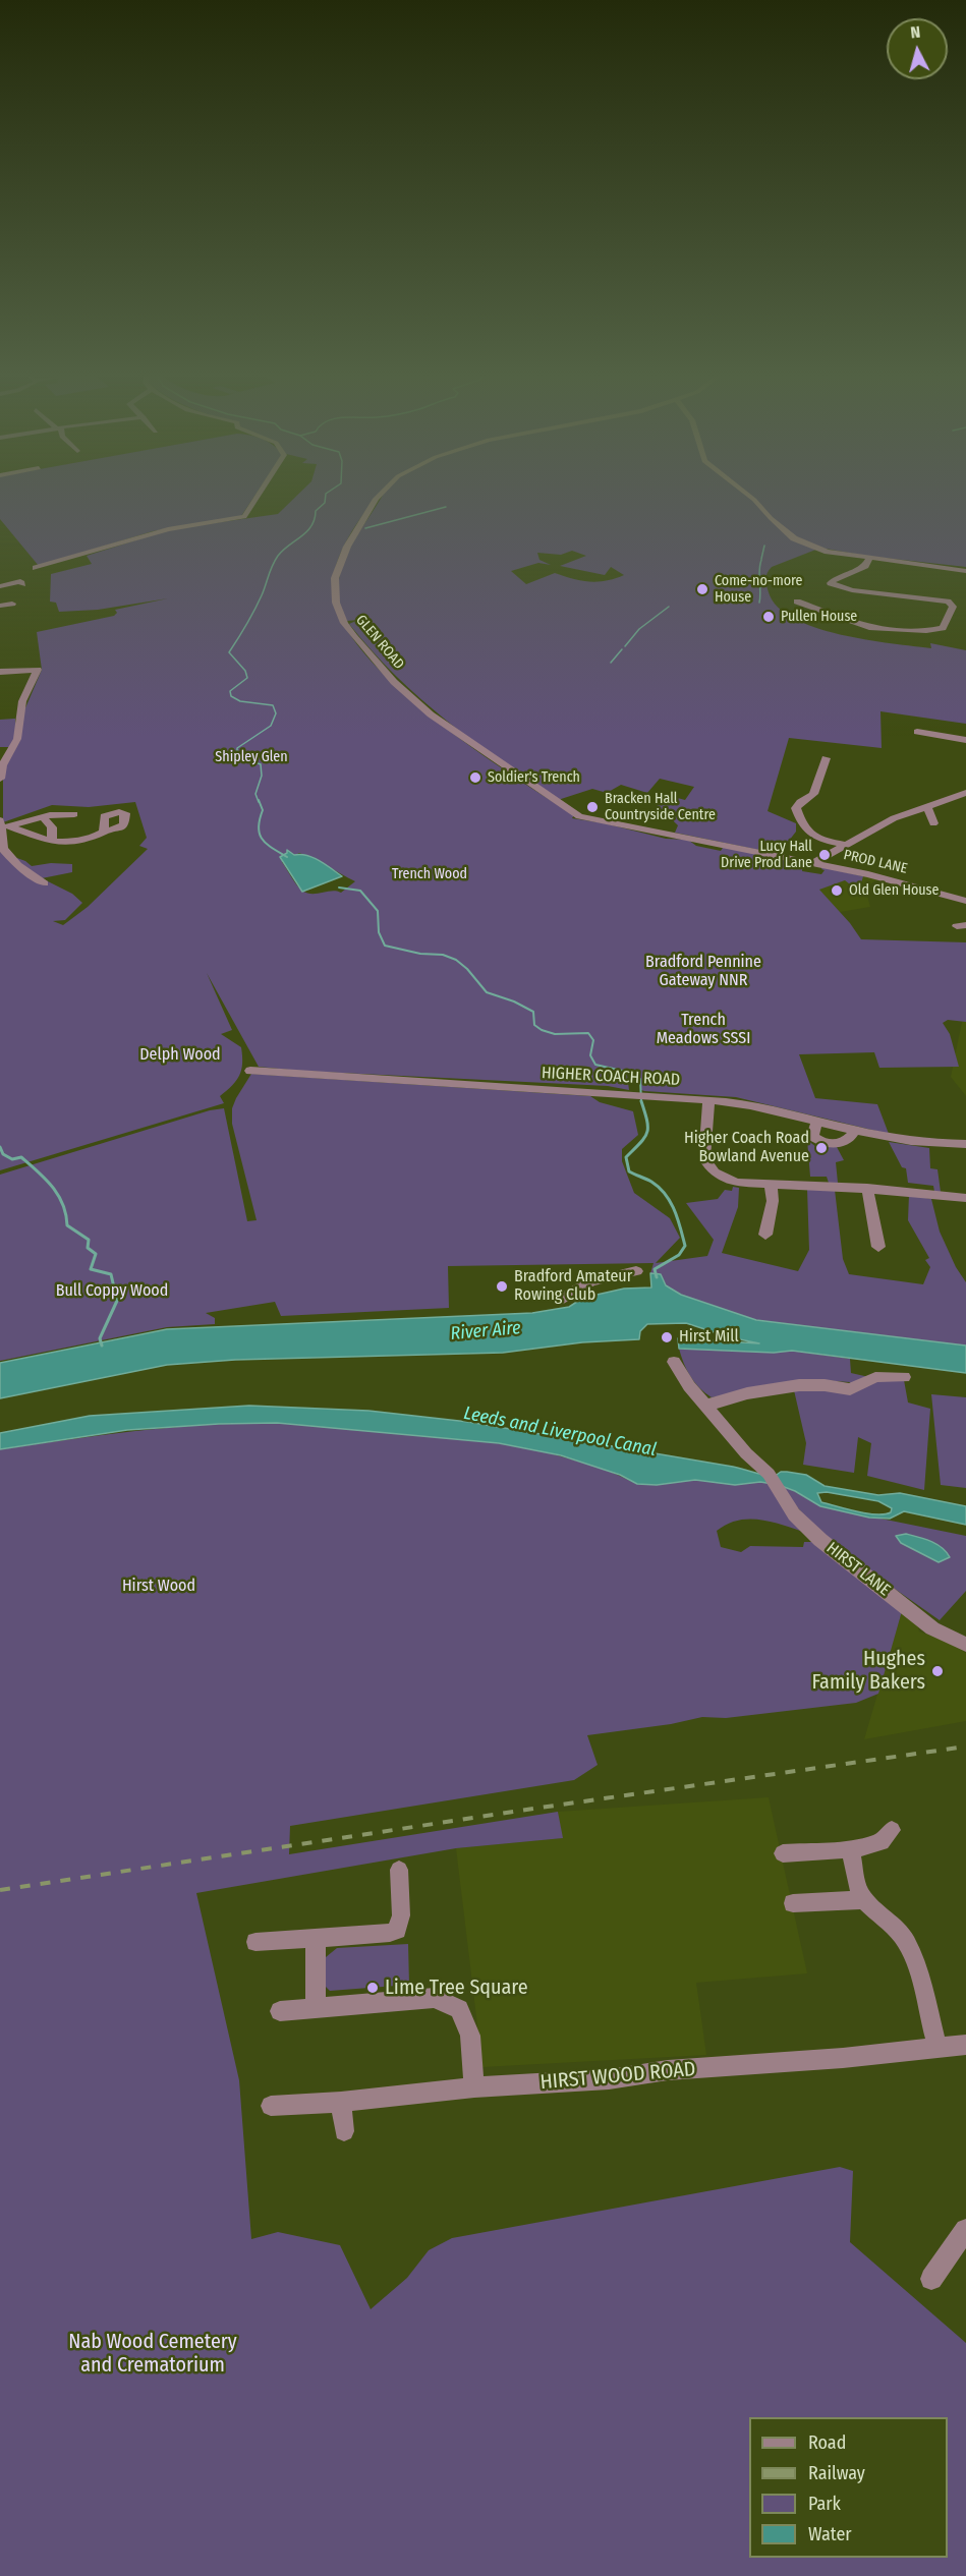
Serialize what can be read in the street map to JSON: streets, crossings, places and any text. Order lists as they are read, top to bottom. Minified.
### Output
{"streets":{"street":["GLEN ROAD","PROD LANE","HIGHER COACH ROAD","HIRST LANE","HIRST WOOD ROAD"]},"crossings":[["GLEN ROAD","PROD LANE"]],"water":["River Aire","Leeds and Liverpool Canal"],"parks":["Shipley Glen","Trench Wood","Bradford Pennine Gateway NNR","Trench Meadows SSSI","Delph Wood","Bull Coppy Wood","Hirst Wood","Nab Wood Cemetery and Crematorium"],"places":["Come-no-more House","Pullen House","Soldier's Trench","Bracken Hall Countryside Centre","Lucy Hall Drive Prod Lane","Old Glen House","Higher Coach Road Bowland Avenue","Bradford Amateur Rowing Club","Hirst Mill","Hughes Family Bakers","Lime Tree Square"],"legend":["Road","Railway","Park","Water"],"north":"top"}
